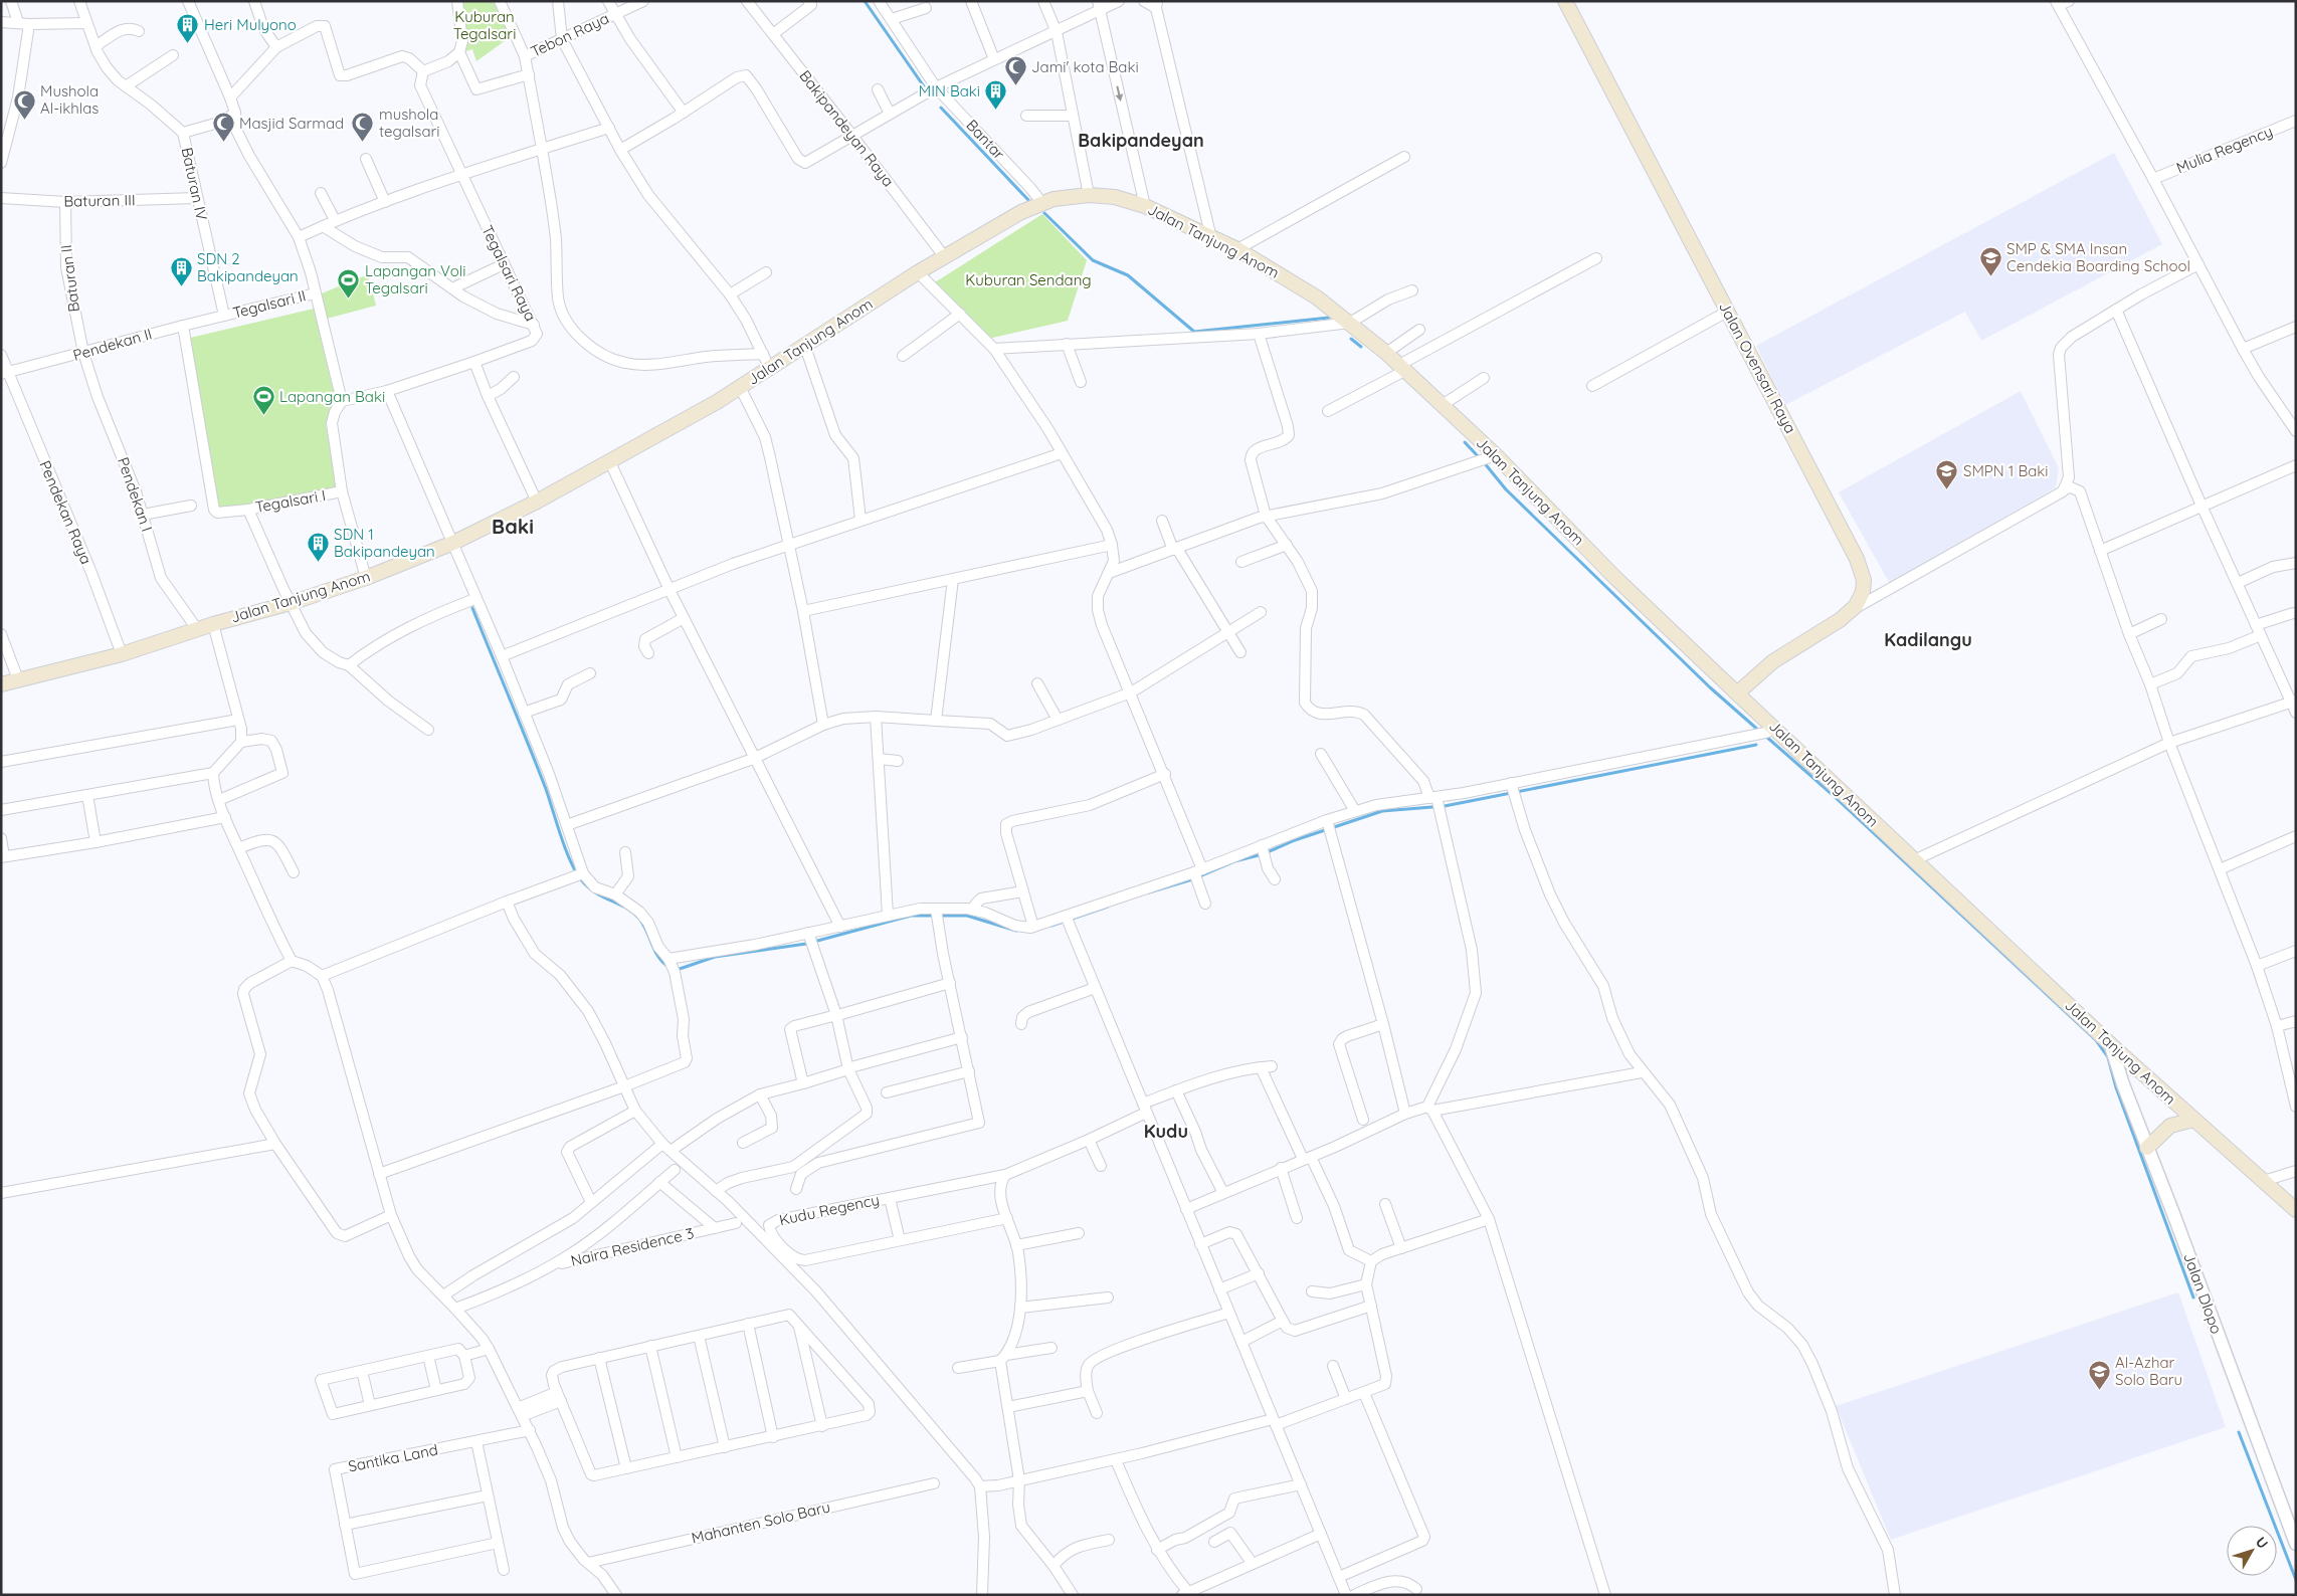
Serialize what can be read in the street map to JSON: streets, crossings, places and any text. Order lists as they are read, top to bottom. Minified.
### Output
{"streets":{"main road":["Jalan Tanjung Anom","Jalan Ovensari Raya"],"street":["Tebon Raya","Bakipandeyan Raya","Bantar","Mulia Regency","Baturan IV","Baturan III","Tegalsari Raya","Baturan II","Tegalsari II","Pendekan II","Pendekan I","Tegalsari I","Pendekan Raya","Kudu Regency","Naira Residence 3","Jalan Dlopo","Santika Land","Mahanten Solo Baru"]},"crossings":[["Bakipandeyan Raya","Jalan Tanjung Anom"],["Bantar","Jalan Tanjung Anom"],["Baturan IV","Baturan III"],["Baturan IV","Tegalsari II"],["Baturan IV","Pendekan II"],["Baturan III","Baturan II"],["Jalan Tanjung Anom","Jalan Ovensari Raya"],["Jalan Tanjung Anom","Pendekan I"],["Jalan Tanjung Anom","Tegalsari I"],["Jalan Tanjung Anom","Pendekan Raya"],["Jalan Tanjung Anom","Jalan Dlopo"],["Baturan II","Pendekan II"],["Baturan II","Pendekan I"],["Tegalsari II","Pendekan II"],["Pendekan II","Pendekan I"],["Pendekan II","Pendekan Raya"]],"districts":["Bakipandeyan","Baki","Kadilangu","Kudu"],"parks":["Kuburan Tegalsari","Kuburan Sendang"],"places":{"building":["Heri Mulyono","MIN Baki","SDN 2 Bakipandeyan","SDN 1 Bakipandeyan"],"mosque":["Jami' kota Baki","Mushola Al-ikhlas","Masjid Sarmad","mushola tegalsari"],"school or university":["SMP & SMA Insan Cendekia Boarding School","SMPN 1 Baki","Al-Azhar Solo Baru"],"sports":["Lapangan Voli Tegalsari","Lapangan Baki"]},"north":"top right"}
